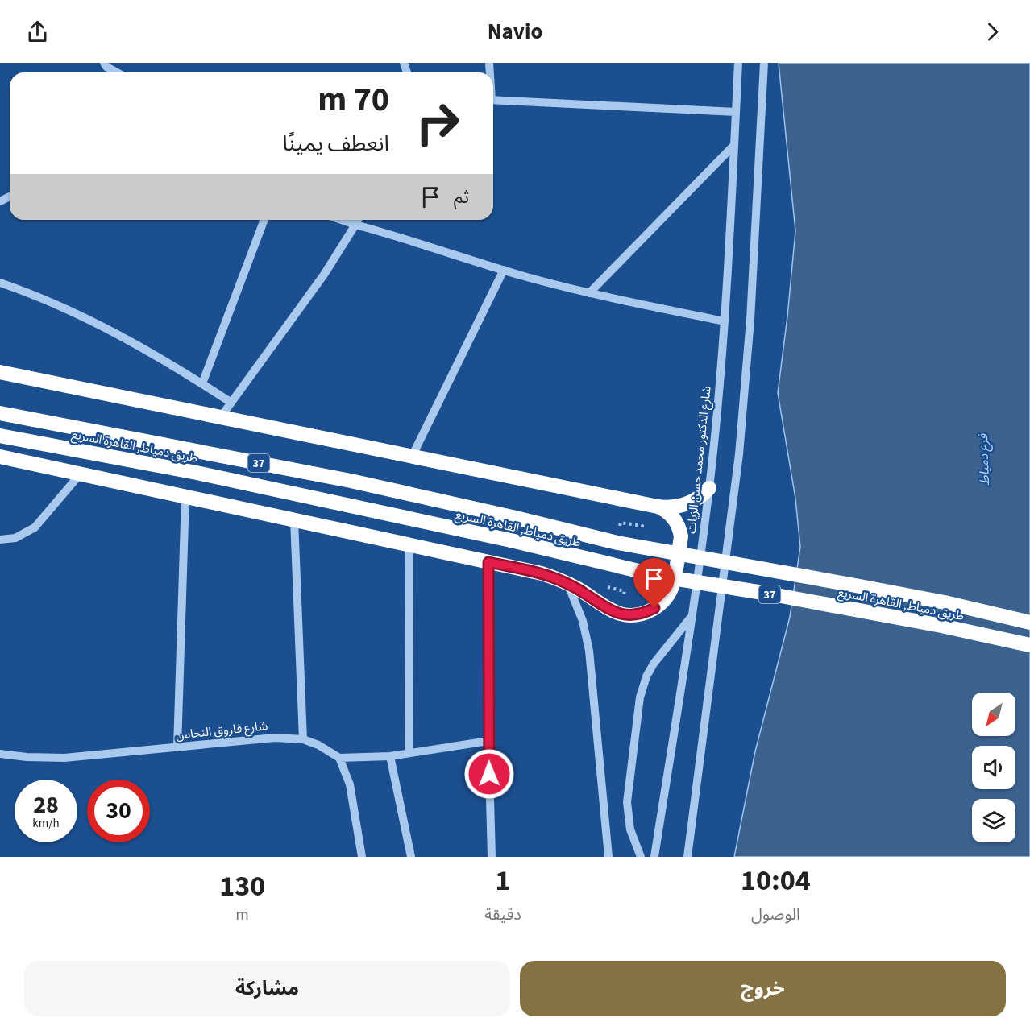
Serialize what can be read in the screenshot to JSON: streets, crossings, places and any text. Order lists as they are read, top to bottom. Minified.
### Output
{"streets":{"highway":["طريق دمياط, القاهرة السريع","37"],"street":["شارع الدكتور محمد حسن الزيات","شارع فاروق النحاس"]},"water":["فرع دمياط"],"north":"bottom left","page":{"header":"Navio","turn":["70 m","انعطف يمينًا"],"then":"ثم","speed":"28 km/h","limit":"30","eta":["10:04","الوصول","1","دقيقة","130","m"],"buttons":["خروج","مشاركة"]}}
